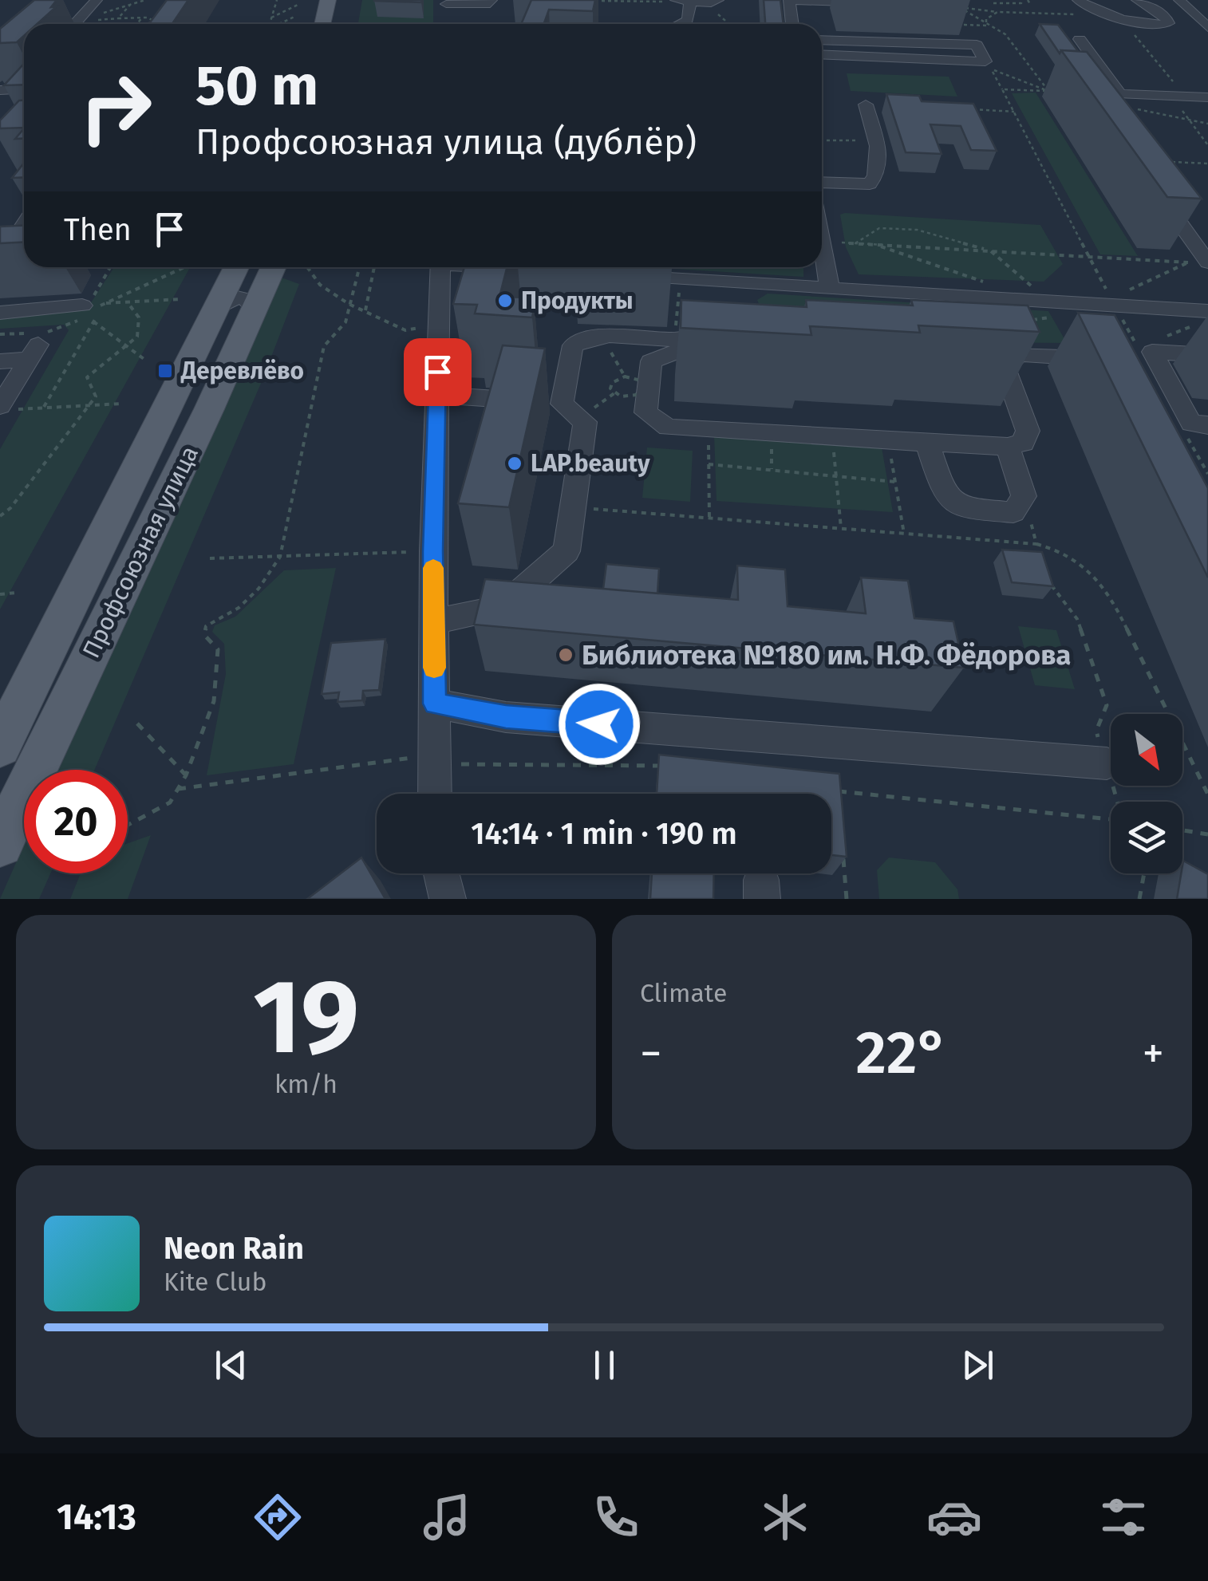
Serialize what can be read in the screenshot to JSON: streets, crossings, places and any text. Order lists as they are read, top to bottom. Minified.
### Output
{"streets":{"main road":["Профсоюзная улица"]},"places":{"other":["Продукты","LAP.beauty","Библиотека №180 им. Н.Ф. Фёдорова"],"transit":["Деревлёво"]},"north":"bottom right","page":{"turn":["50 m","Профсоюзная улица (дублёр)"],"then":"Then","limit":"20","trip":"14:14 · 1 min · 190 m","tile":[["19","km/h"],"Climate"],"heat":["−","22°","+"],"song":["Neon Rain","Kite Club"],"tabs":"14:13"}}
